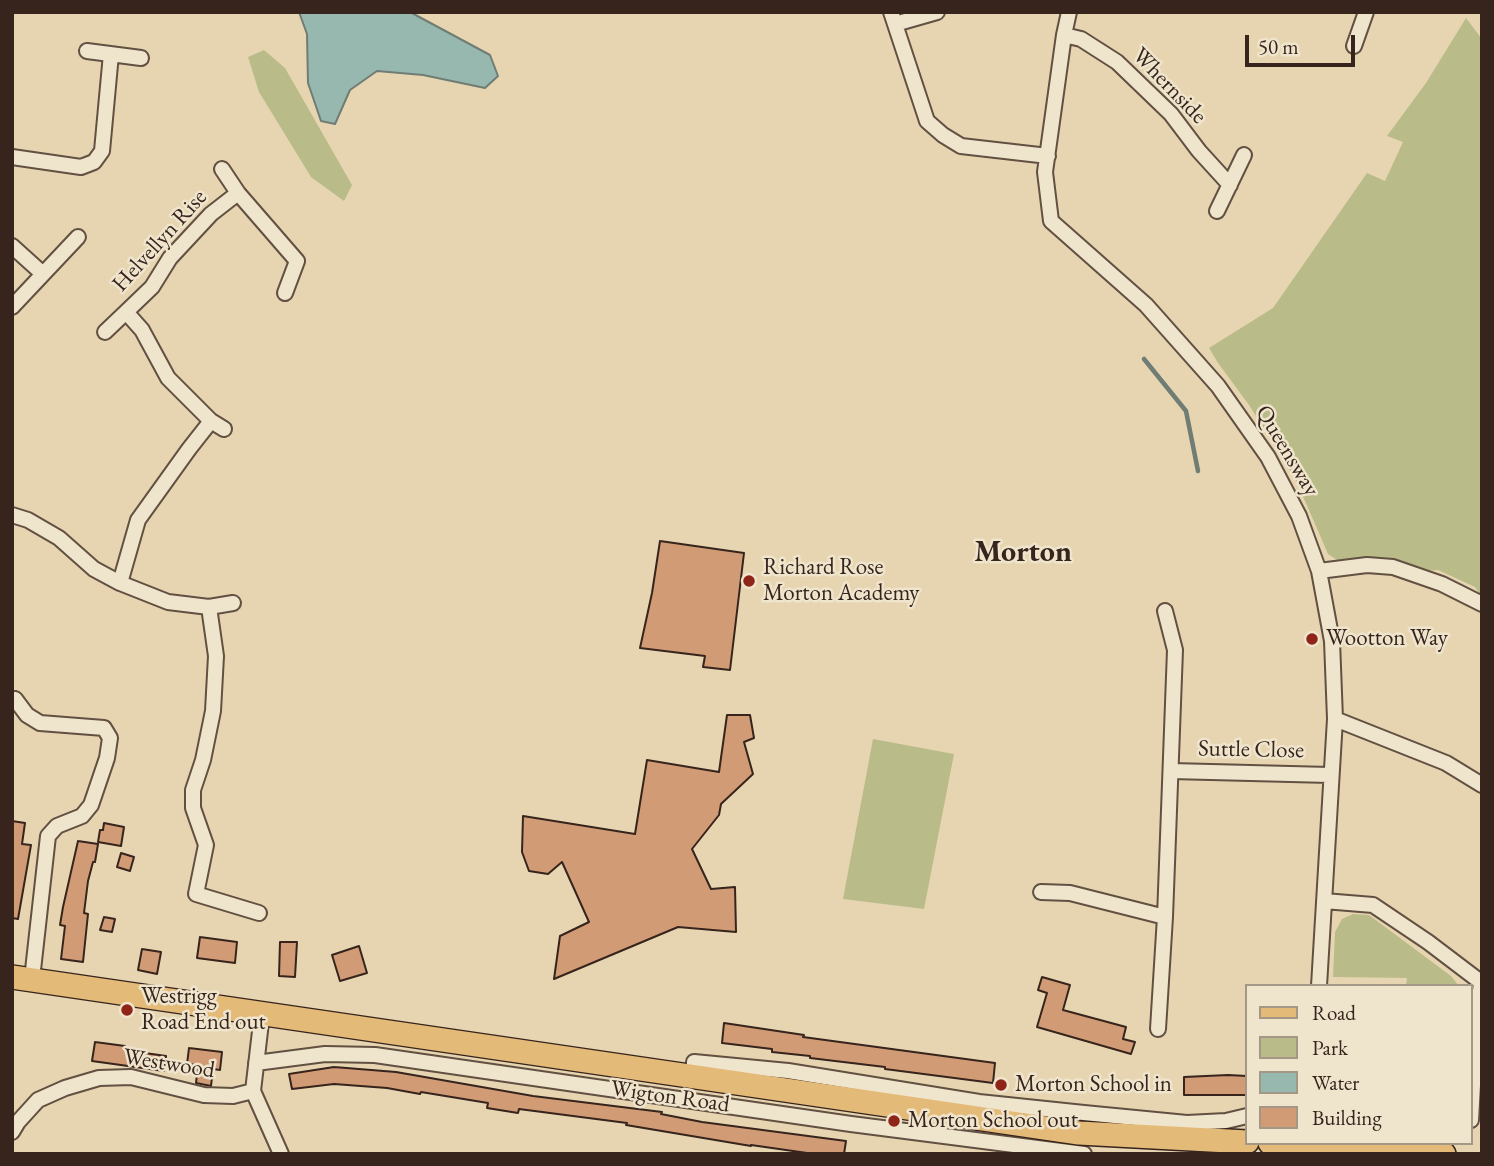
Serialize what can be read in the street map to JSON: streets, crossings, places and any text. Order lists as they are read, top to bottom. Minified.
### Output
{"streets":{"main road":["Wigton Road"],"street":["Whernside","Helvellyn Rise","Queensway","Suttle Close","Westwood"]},"crossings":[["Whernside","Queensway"],["Queensway","Suttle Close"]],"districts":["Morton"],"places":["Richard Rose Morton Academy","Wootton Way","Westrigg Road End out","Morton School in","Morton School out"],"legend":["Road","Park","Water","Building"],"scale_bar":"50 m"}
